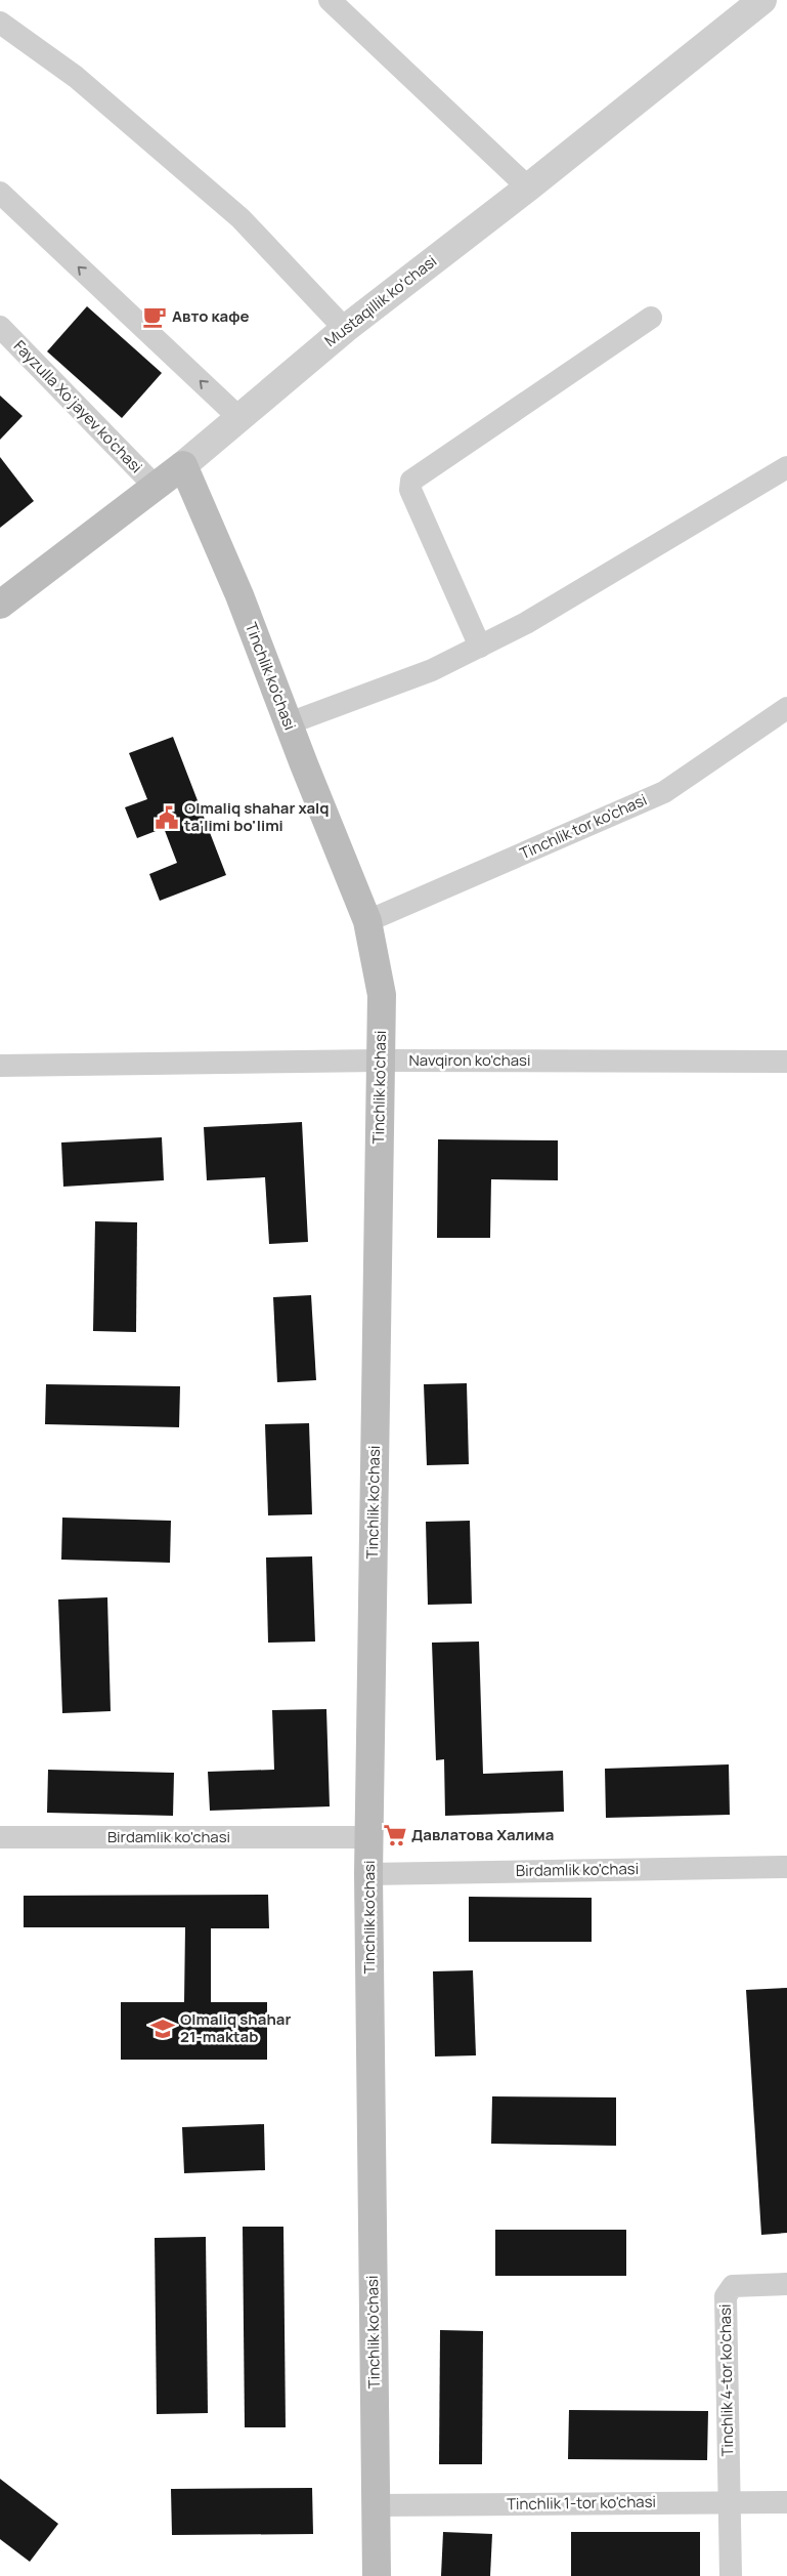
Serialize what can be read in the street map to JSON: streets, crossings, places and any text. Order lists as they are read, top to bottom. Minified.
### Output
{"streets":{"main road":["Mustaqillik koʻchasi","Tinchlik ko'chasi"],"street":["Fayzulla Xo‘jayev ko'chasi","Tinchlik tor ko'chasi","Navqiron ko'chasi","Birdamlik ko'chasi","Tinchlik 4-tor ko'chasi","Tinchlik 1-tor ko'chasi"]},"crossings":[["Mustaqillik koʻchasi","Fayzulla Xo‘jayev ko'chasi"],["Mustaqillik koʻchasi","Tinchlik ko'chasi"],["Tinchlik ko'chasi","Tinchlik tor ko'chasi"],["Tinchlik ko'chasi","Navqiron ko'chasi"],["Tinchlik ko'chasi","Birdamlik ko'chasi"],["Tinchlik ko'chasi","Tinchlik 1-tor ko'chasi"],["Tinchlik 4-tor ko'chasi","Tinchlik 1-tor ko'chasi"]],"places":{"cafe":["Авто кафе"],"public building":["Olmaliq shahar xalq ta'limi bo'limi"],"supermarket":["Давлатова Халима"],"school or university":["Olmaliq shahar 21-maktab"]}}
